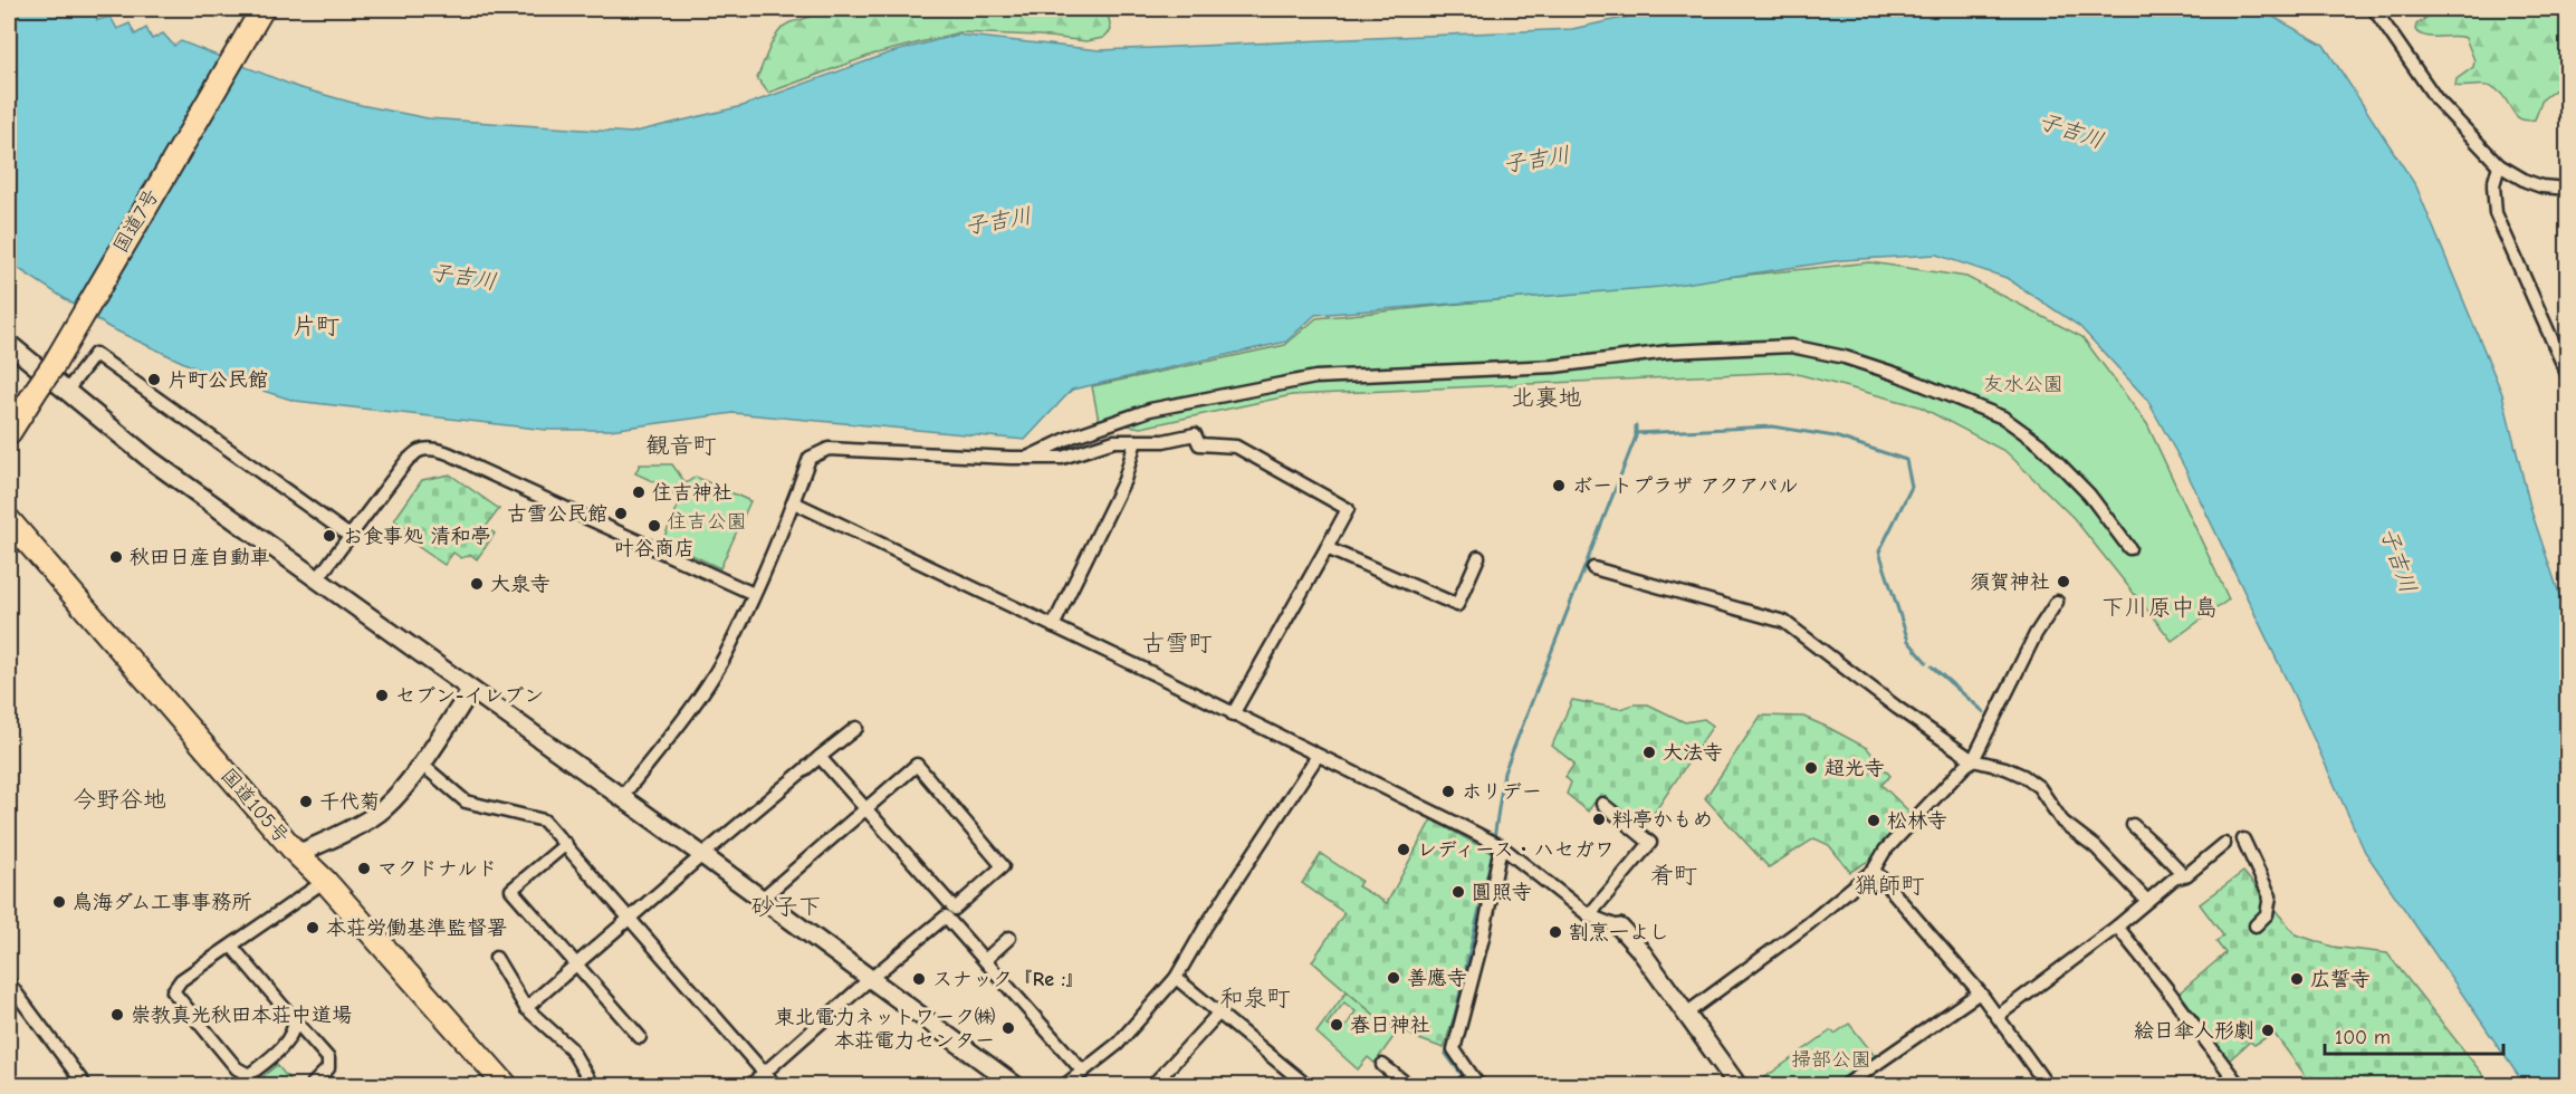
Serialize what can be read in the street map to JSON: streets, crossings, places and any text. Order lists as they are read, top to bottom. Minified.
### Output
{"streets":{"highway":["国道7号","国道105号"]},"districts":["片町","北裏地","観音町","下川原中島","古雪町","今野谷地","肴町","猟師町","砂子下","和泉町"],"water":["子吉川"],"parks":["友水公園","住吉公園","掃部公園"],"places":["片町公民館","ボートプラザ アクアパル","住吉神社","古雪公民館","叶谷商店","お食事処 清和亭","秋田日産自動車","須賀神社","大泉寺","セブン-イレブン","大法寺","超光寺","ホリデー","千代菊","料亭かもめ","松林寺","レディース・ハセガワ","マクドナルド","圓照寺","鳥海ダム工事事務所","本荘労働基準監督署","割烹一よし","善應寺","スナック『Re :』","広誓寺","崇教真光秋田本荘中道場","春日神社","東北電力ネットワーク㈱ 本荘電力センター","絵日傘人形劇"],"scale_bar":"100 m"}
